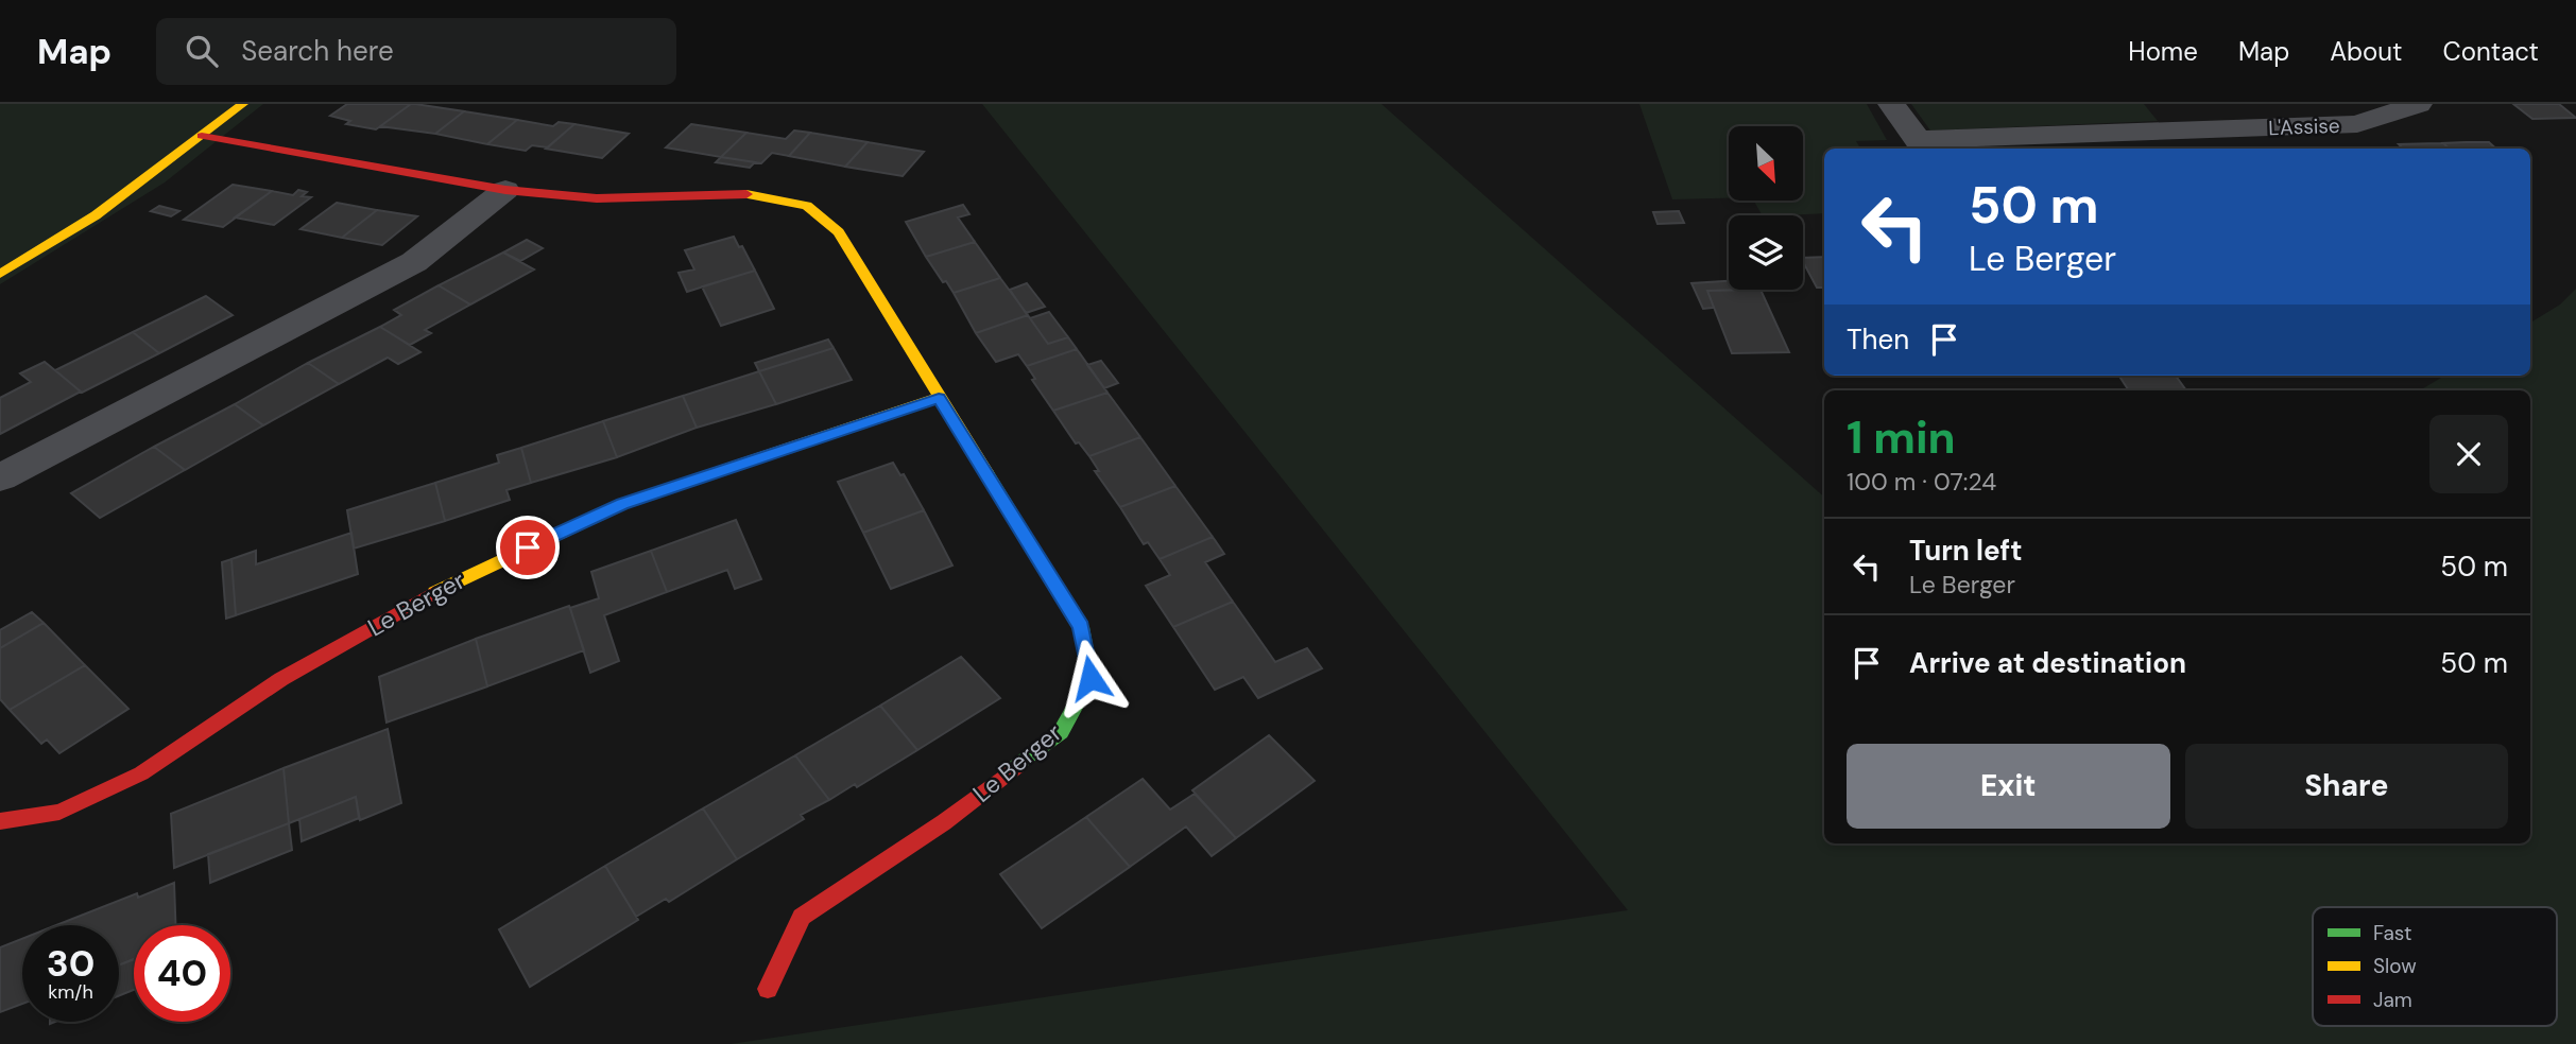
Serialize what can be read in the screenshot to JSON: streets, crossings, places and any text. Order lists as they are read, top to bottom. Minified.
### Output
{"streets":{"street":["L'Assise","Le Berger"]},"legend":["Fast","Slow","Jam"],"north":"bottom right","page":{"header":"Map","search":"Search here","nav":["Home","Map","About","Contact"],"turn":["50 m","Le Berger"],"then":"Then","heading":["1 min","100 m · 07:24"],"list":[{"name":"Turn left","note":"Le Berger","value":"50 m"},{"name":"Arrive at destination","value":"50 m"}],"buttons":["Exit","Share"],"speed":"30 km/h","limit":"40"}}
